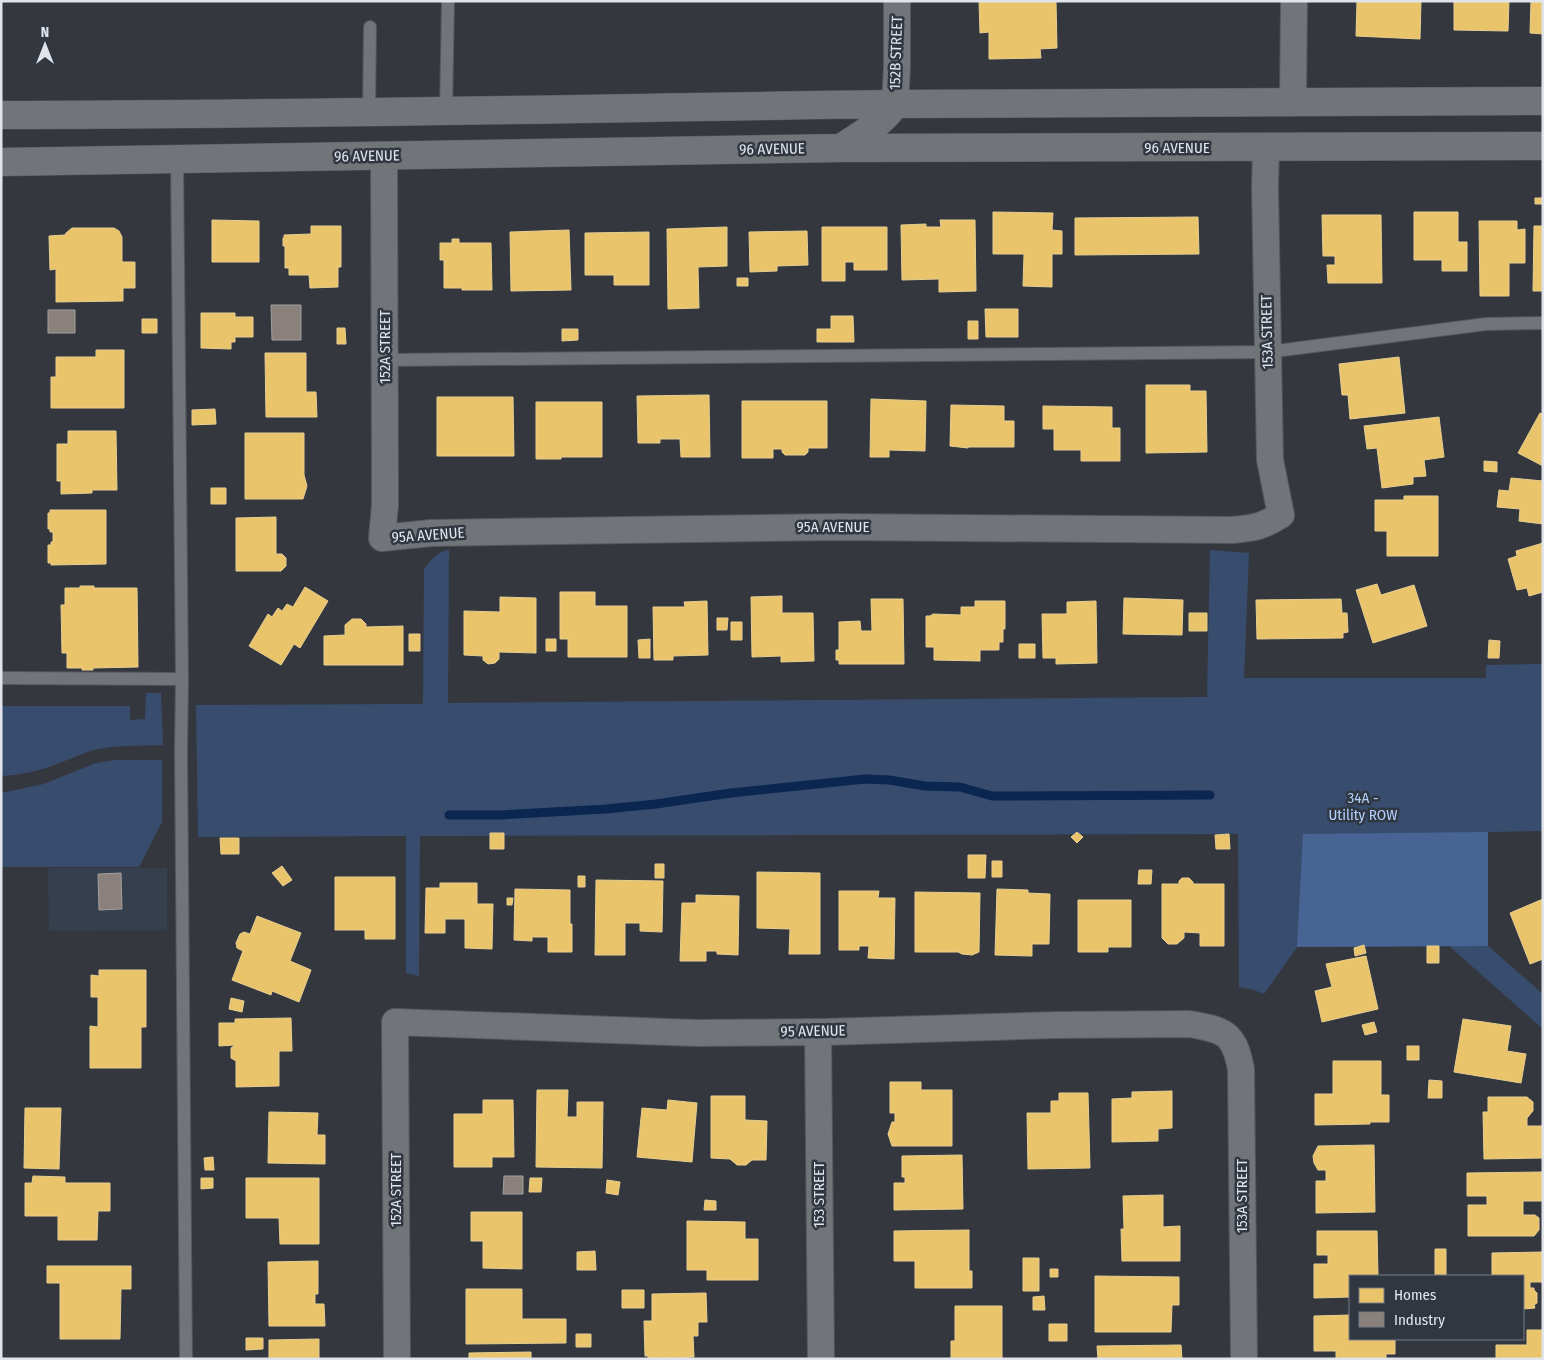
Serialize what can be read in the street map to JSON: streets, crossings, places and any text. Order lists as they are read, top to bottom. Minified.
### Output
{"streets":{"main road":["96 AVENUE"],"street":["152B STREET","153A STREET","152A STREET","95A AVENUE","95 AVENUE","153 STREET"]},"crossings":[["96 AVENUE","153A STREET"],["96 AVENUE","152A STREET"],["153A STREET","95A AVENUE"],["153A STREET","95 AVENUE"],["152A STREET","95A AVENUE"],["152A STREET","95 AVENUE"],["95 AVENUE","153 STREET"]],"parks":["34A - Utility ROW"],"legend":["Homes","Industry"],"north":"top"}
